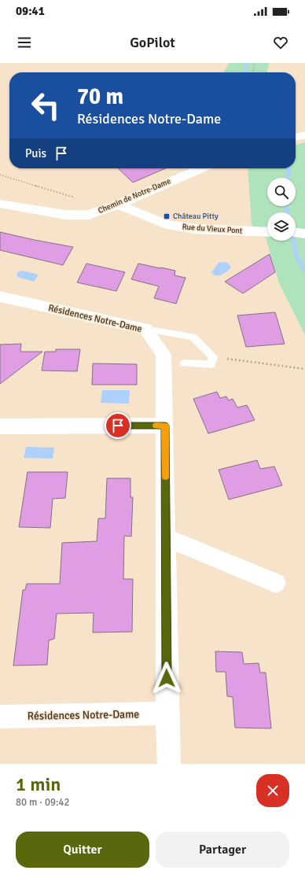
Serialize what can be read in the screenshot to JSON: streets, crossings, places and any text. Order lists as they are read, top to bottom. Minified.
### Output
{"streets":{"street":["Chemin de Notre-Dame","Rue du Vieux Pont","Résidences Notre-Dame"]},"crossings":[["Chemin de Notre-Dame","Rue du Vieux Pont"]],"places":{"transit":["Château Pitty"]},"page":{"status":"09:41","header":"GoPilot","turn":["70 m","Résidences Notre-Dame"],"then":"Puis","heading":["1 min","80 m · 09:42"],"buttons":["Quitter","Partager"]}}
